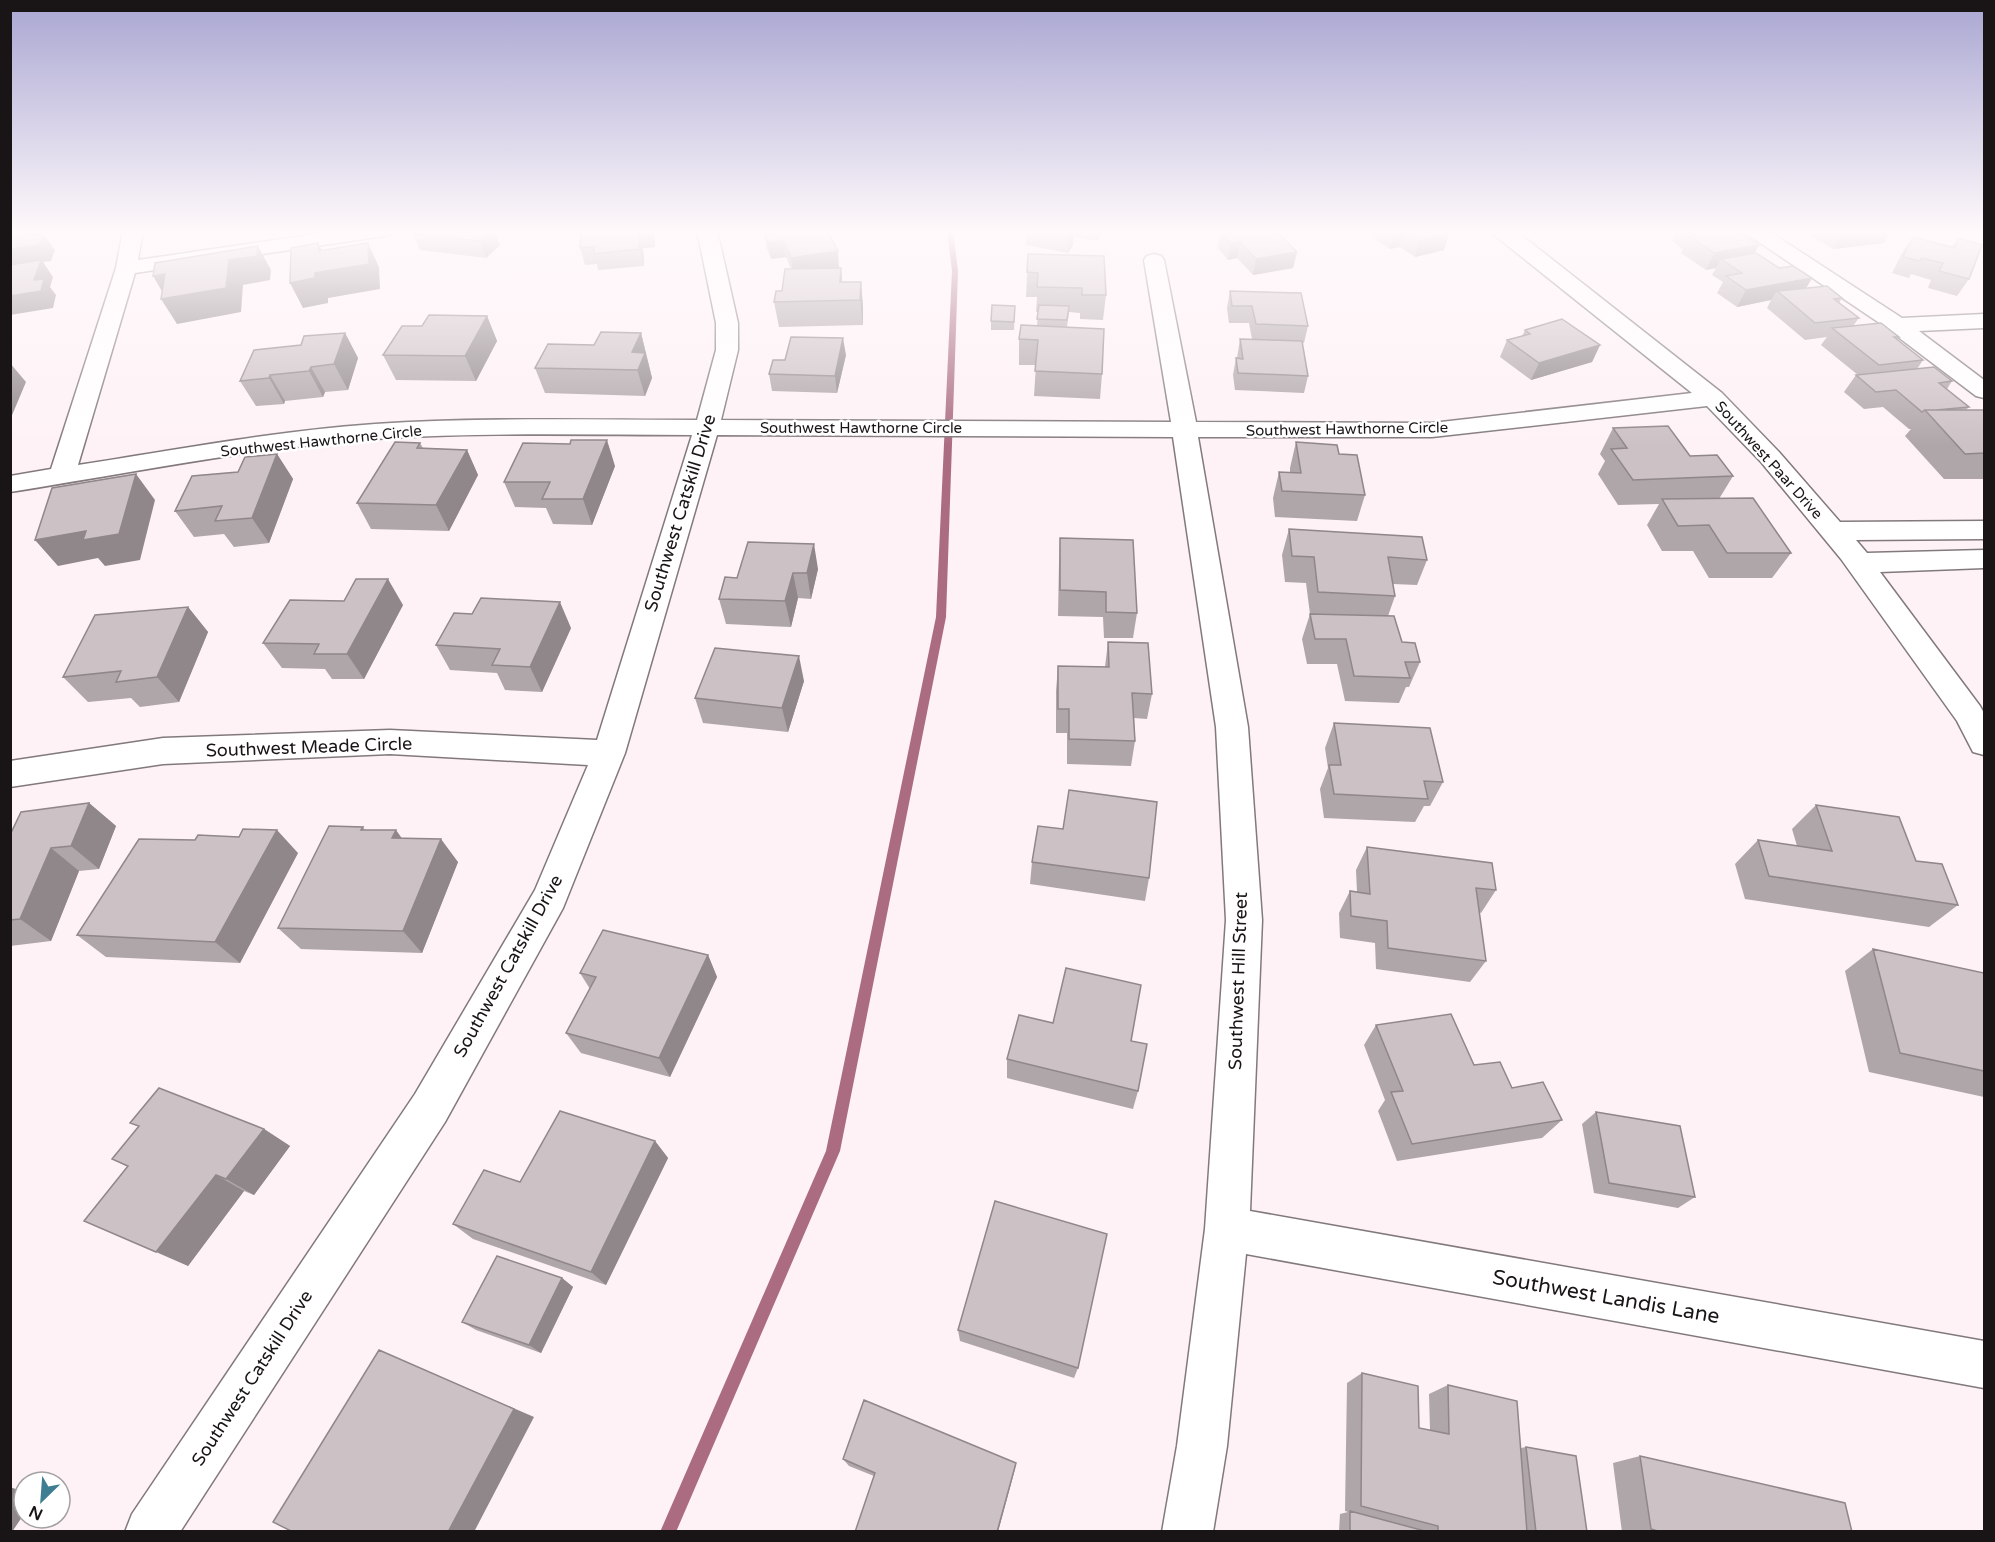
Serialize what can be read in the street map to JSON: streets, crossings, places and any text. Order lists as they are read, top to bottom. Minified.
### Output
{"streets":{"street":["Southwest Hawthorne Circle","Southwest Paar Drive","Southwest Catskill Drive","Southwest Meade Circle","Southwest Hill Street","Southwest Landis Lane"]},"crossings":[["Southwest Hawthorne Circle","Southwest Paar Drive"],["Southwest Hawthorne Circle","Southwest Catskill Drive"],["Southwest Hawthorne Circle","Southwest Hill Street"],["Southwest Catskill Drive","Southwest Meade Circle"],["Southwest Hill Street","Southwest Landis Lane"]],"north":"bottom left"}
